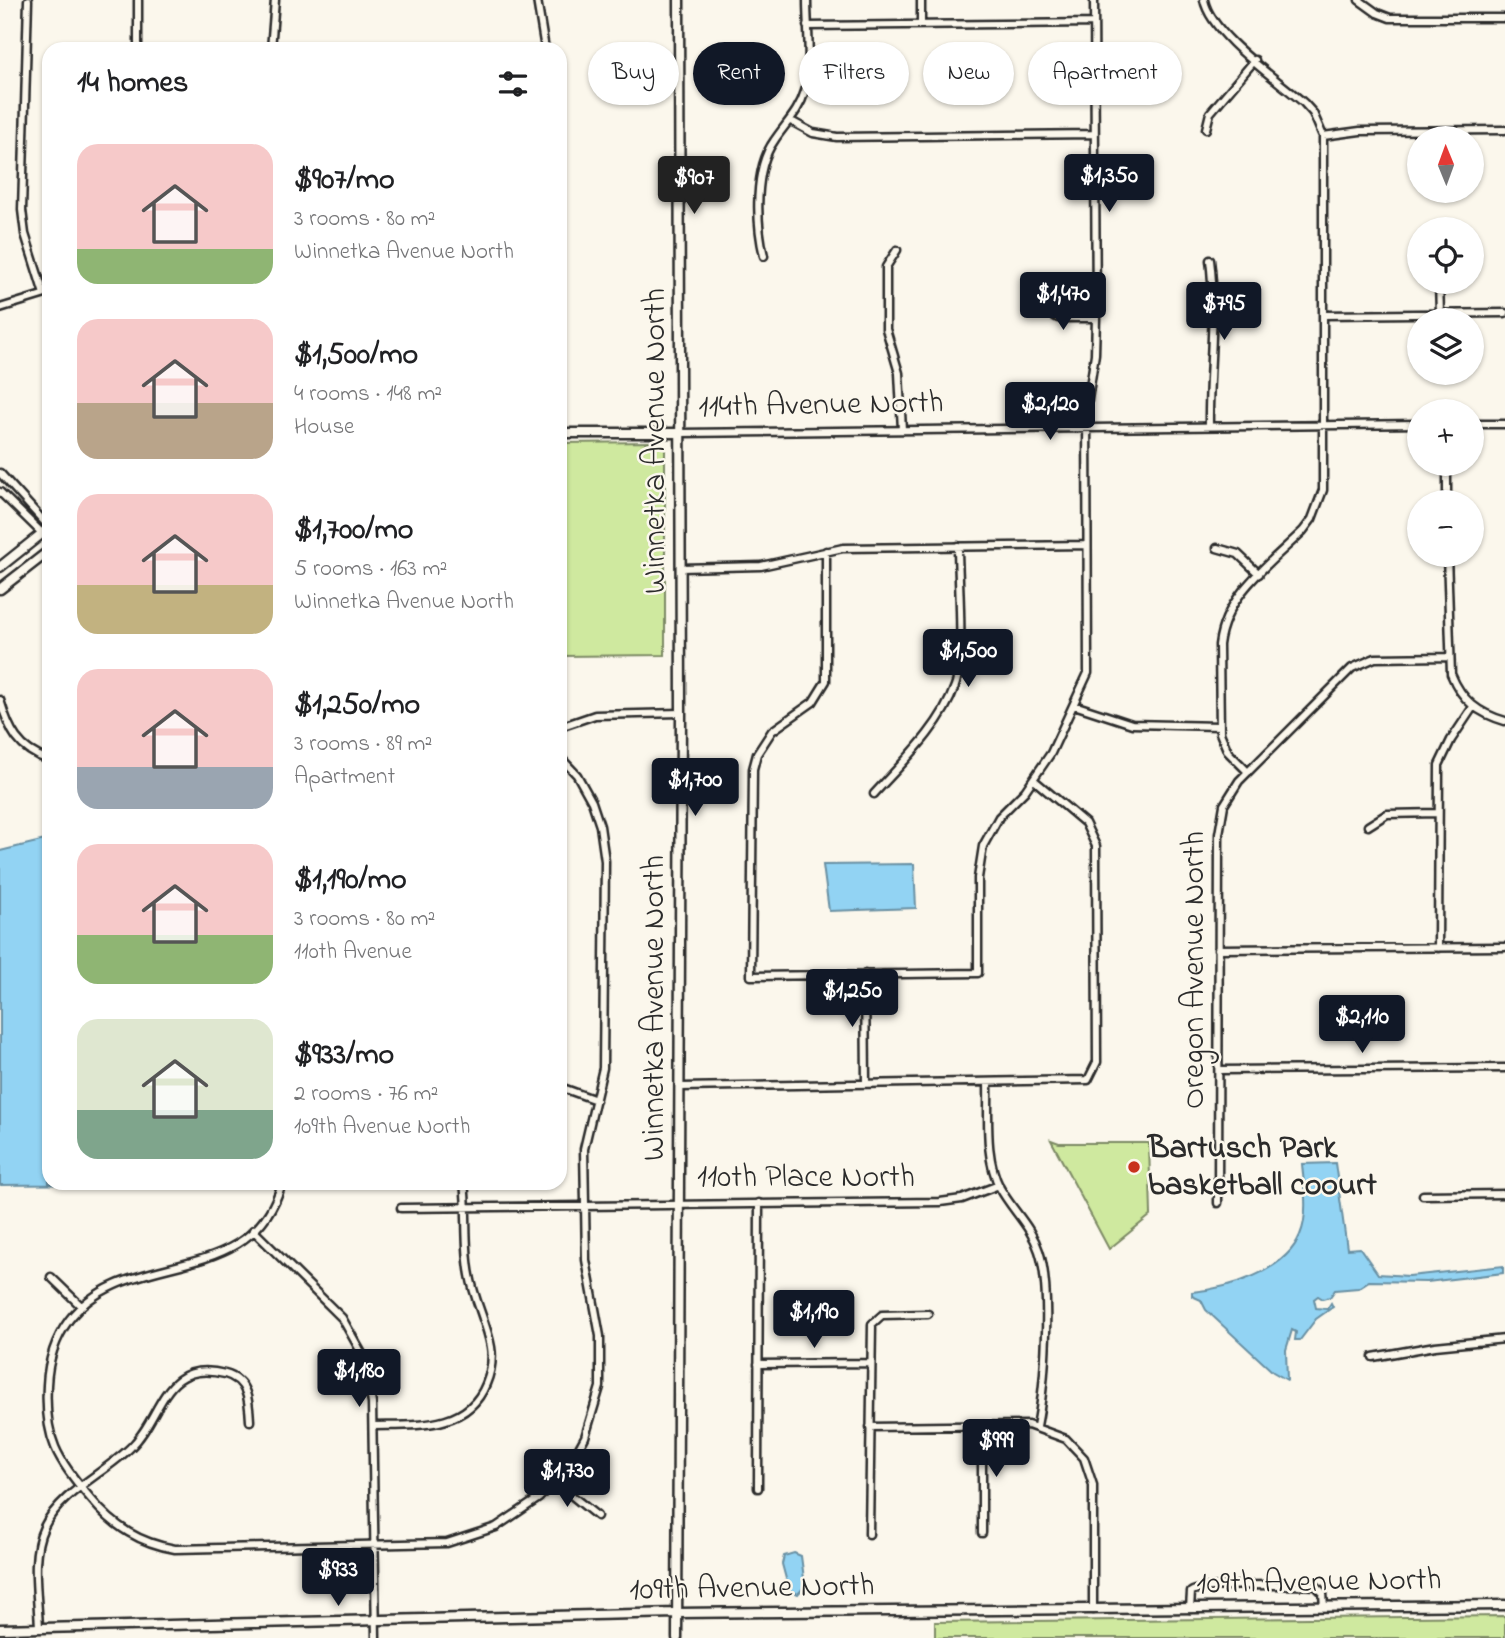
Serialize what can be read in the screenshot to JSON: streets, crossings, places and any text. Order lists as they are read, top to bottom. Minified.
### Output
{"streets":{"street":["114th Avenue North","Winnetka Avenue North","Oregon Avenue North","110th Place North","109th Avenue North"]},"crossings":[["114th Avenue North","Winnetka Avenue North"],["Winnetka Avenue North","110th Place North"],["Winnetka Avenue North","109th Avenue North"]],"places":["Bartusch Park basketball coourt"],"north":"top","page":{"chip":["Buy","Rent","Filters","New","Apartment"],"heading":"14 homes","map_buttons":["+","−"],"list":[{"name":"$907/mo","note":"3 rooms · 80 m² · Winnetka Avenue North"},{"name":"$1,500/mo","note":"4 rooms · 148 m² · House"},{"name":"$1,700/mo","note":"5 rooms · 163 m² · Winnetka Avenue North"},{"name":"$1,250/mo","note":"3 rooms · 89 m² · Apartment"},{"name":"$1,190/mo","note":"3 rooms · 80 m² · 110th Avenue"},{"name":"$933/mo","note":"2 rooms · 76 m² · 109th Avenue North"}],"price":["$1,350","$907","$1,470","$795","$2,120","$1,500","$1,700","$1,250","$2,110","$1,190","$1,180","$999","$1,730","$933"]}}
